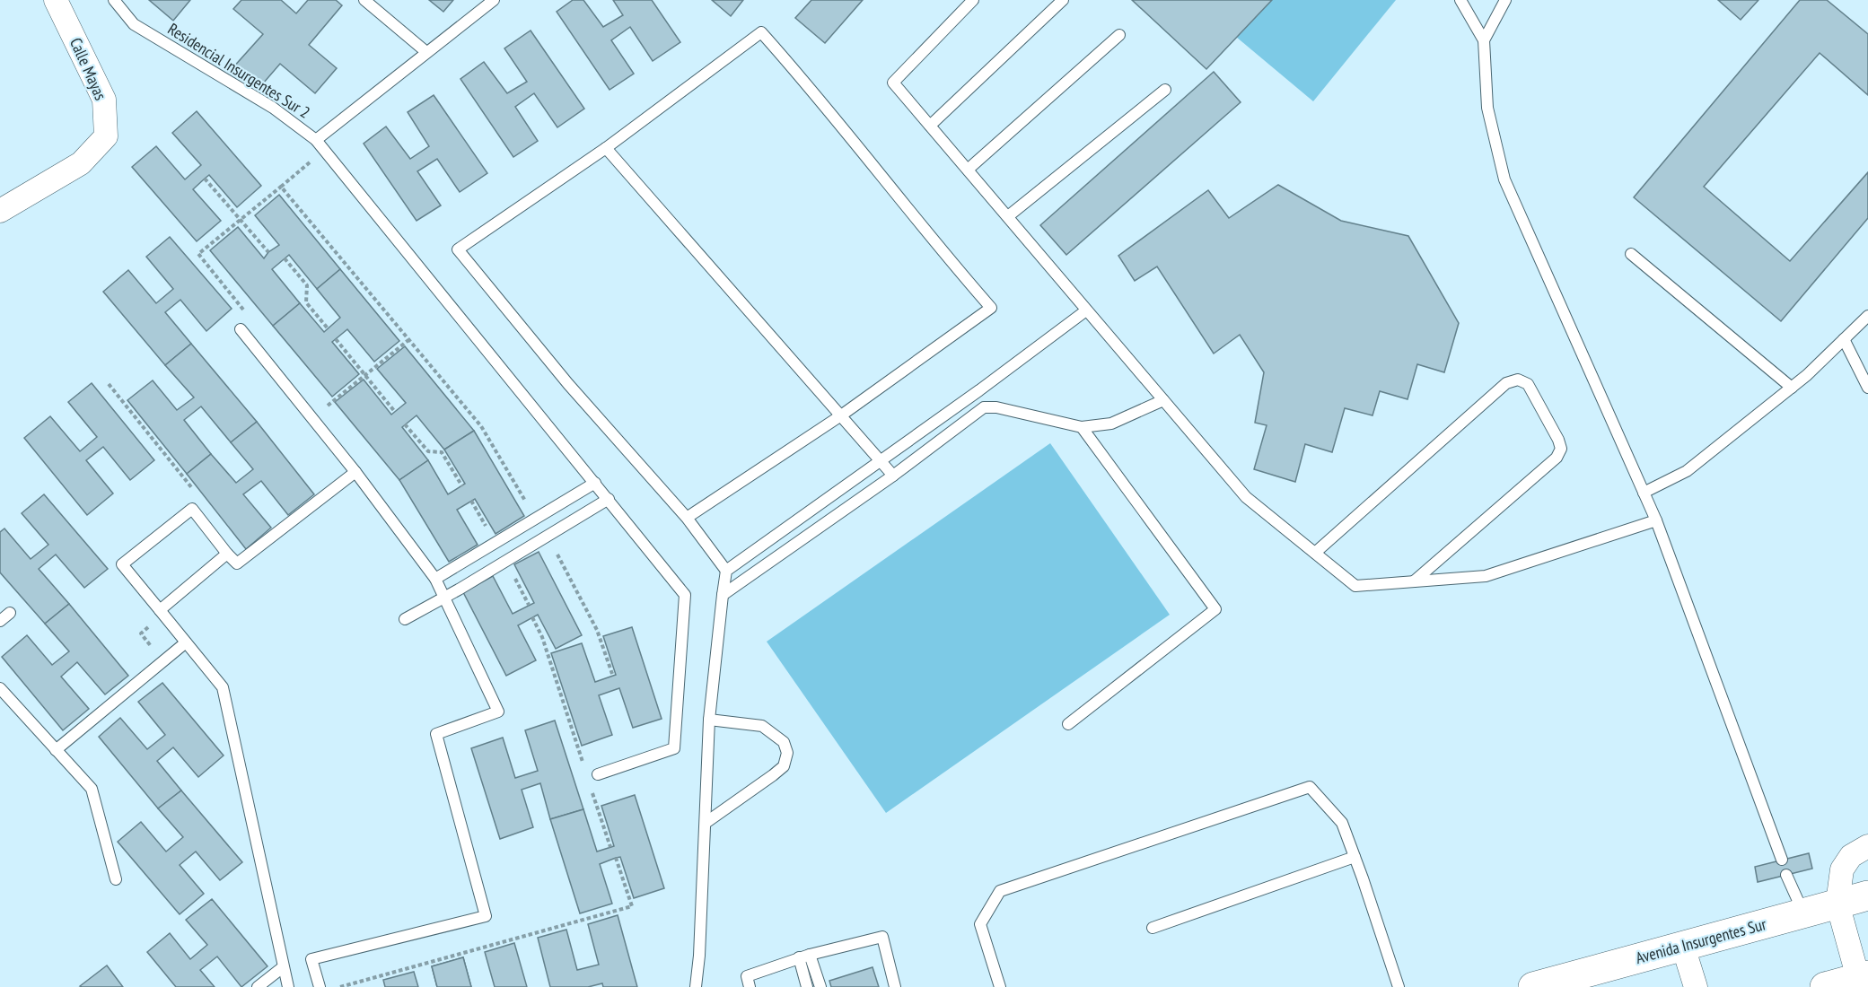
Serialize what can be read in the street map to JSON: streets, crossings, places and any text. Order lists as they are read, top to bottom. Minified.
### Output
{"streets":{"main road":["Avenida Insurgentes Sur"],"street":["Calle Mayas"],"lane":["Residencial Insurgentes Sur 2"]}}
